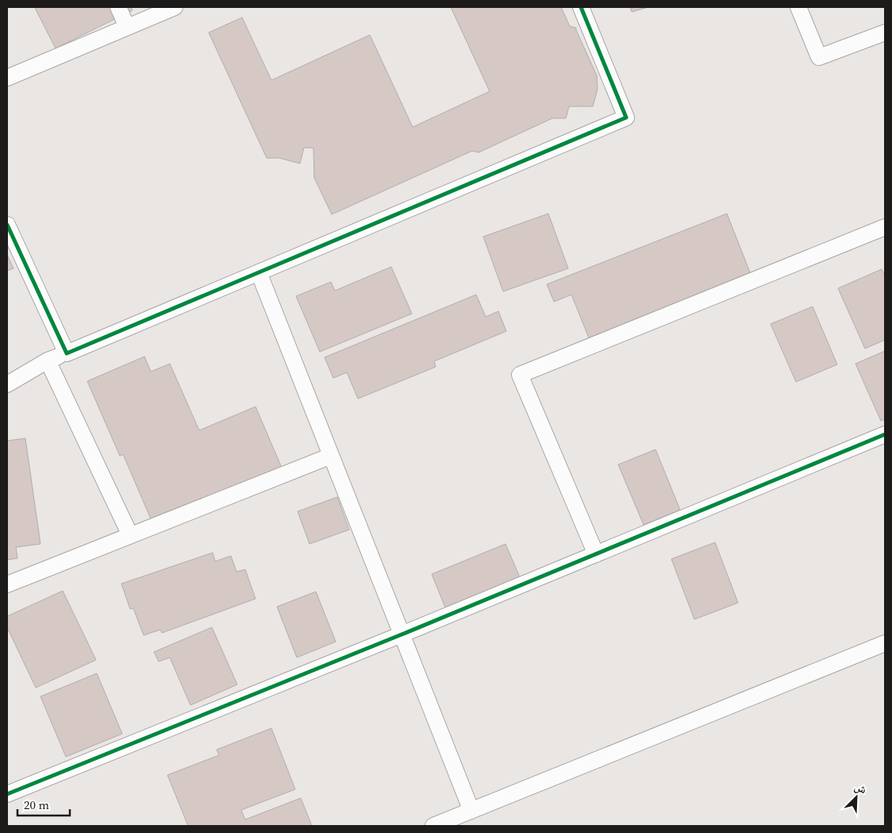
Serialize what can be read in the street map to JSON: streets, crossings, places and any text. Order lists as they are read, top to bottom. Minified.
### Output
{"scale_bar":"20 m","north":"top right"}
